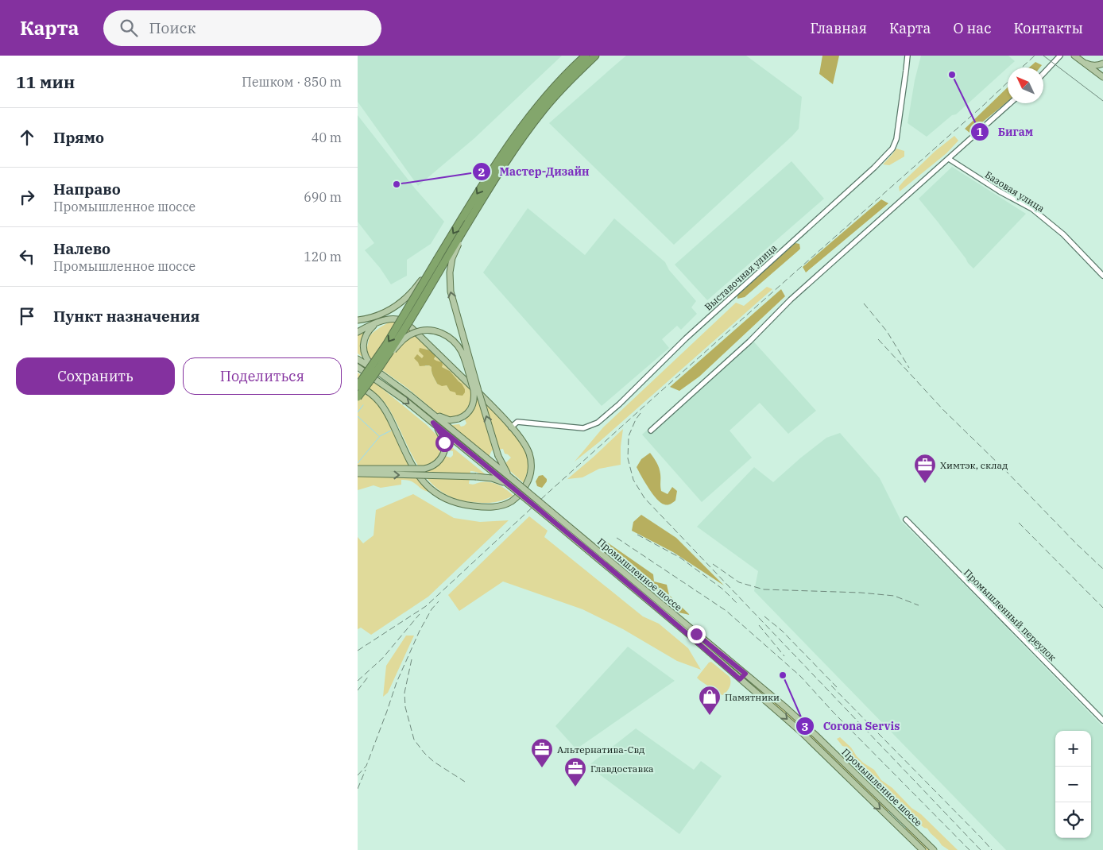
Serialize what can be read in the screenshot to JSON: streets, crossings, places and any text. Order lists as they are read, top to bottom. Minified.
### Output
{"streets":{"main road":["Промышленное шоссе"],"street":["Базовая улица","Выставочная улица","Промышленный переулок"]},"places":{"other":["Бигам","Мастер-Дизайн","Corona Servis"],"office":["Химтэк, склад","Альтернатива-Свд","Главдоставка"],"shop":["Памятники"]},"north":"top left","page":{"header":"Карта","search":"Поиск","nav":["Главная","Карта","О нас","Контакты"],"heading":["11 мин","Пешком · 850 m"],"list":[["Прямо","40 m"],["Направо","Промышленное шоссе","690 m"],["Налево","Промышленное шоссе","120 m"],"Пункт назначения"],"buttons":["Сохранить","Поделиться"],"map_buttons":["+","−"]}}
